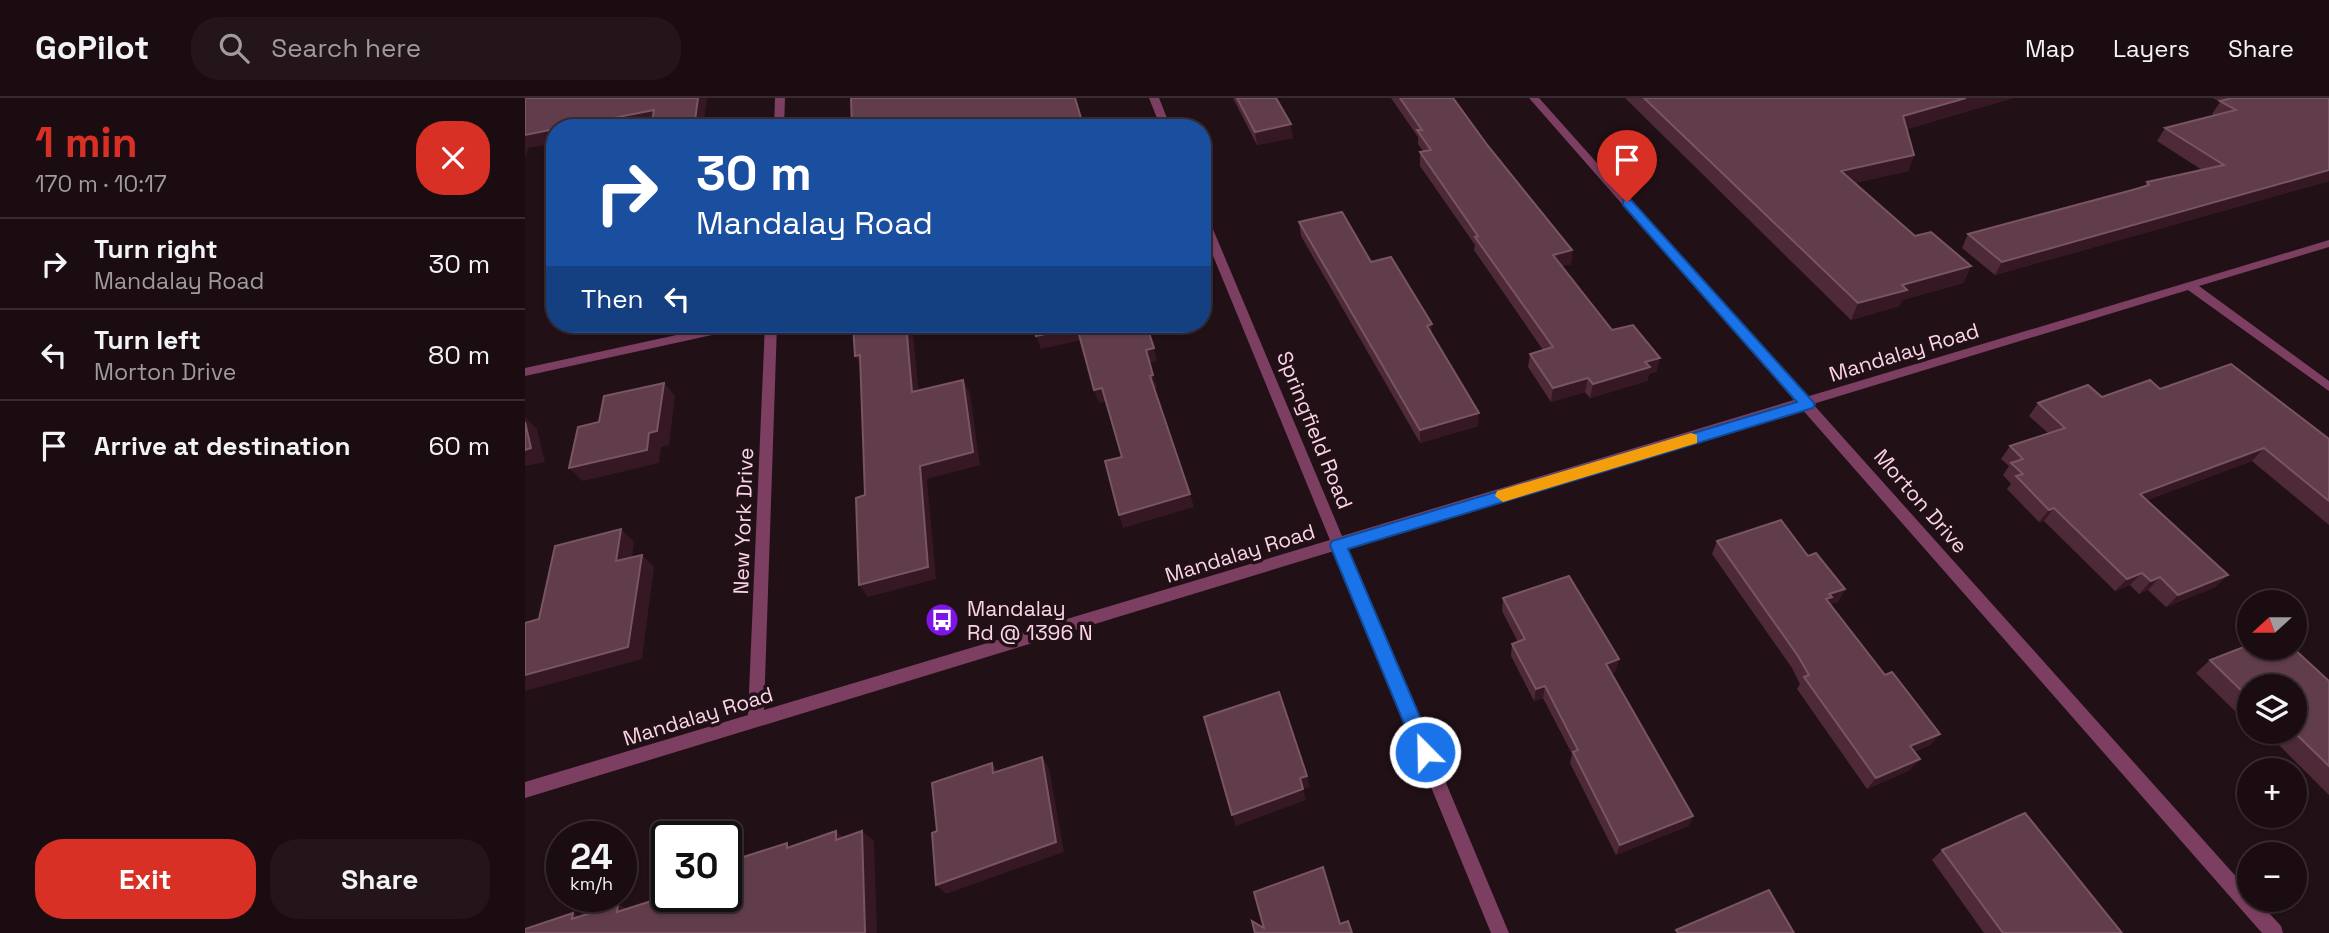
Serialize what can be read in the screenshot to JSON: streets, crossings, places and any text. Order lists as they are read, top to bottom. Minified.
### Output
{"streets":{"street":["Mandalay Road","Springfield Road","Morton Drive","New York Drive"]},"crossings":[["Mandalay Road","Springfield Road"],["Mandalay Road","Morton Drive"],["Mandalay Road","New York Drive"]],"places":{"bus stop":["Mandalay Rd @ 1396 N"]},"north":"left","page":{"header":"GoPilot","search":"Search here","nav":["Map","Layers","Share"],"heading":["1 min","170 m · 10:17"],"turn":["30 m","Mandalay Road"],"list":[{"name":"Turn right","note":"Mandalay Road","value":"30 m"},{"name":"Turn left","note":"Morton Drive","value":"80 m"},{"name":"Arrive at destination","value":"60 m"}],"then":"Then","map_buttons":["+","−"],"speed":"24 km/h","limit":"30","buttons":["Exit","Share"]}}
